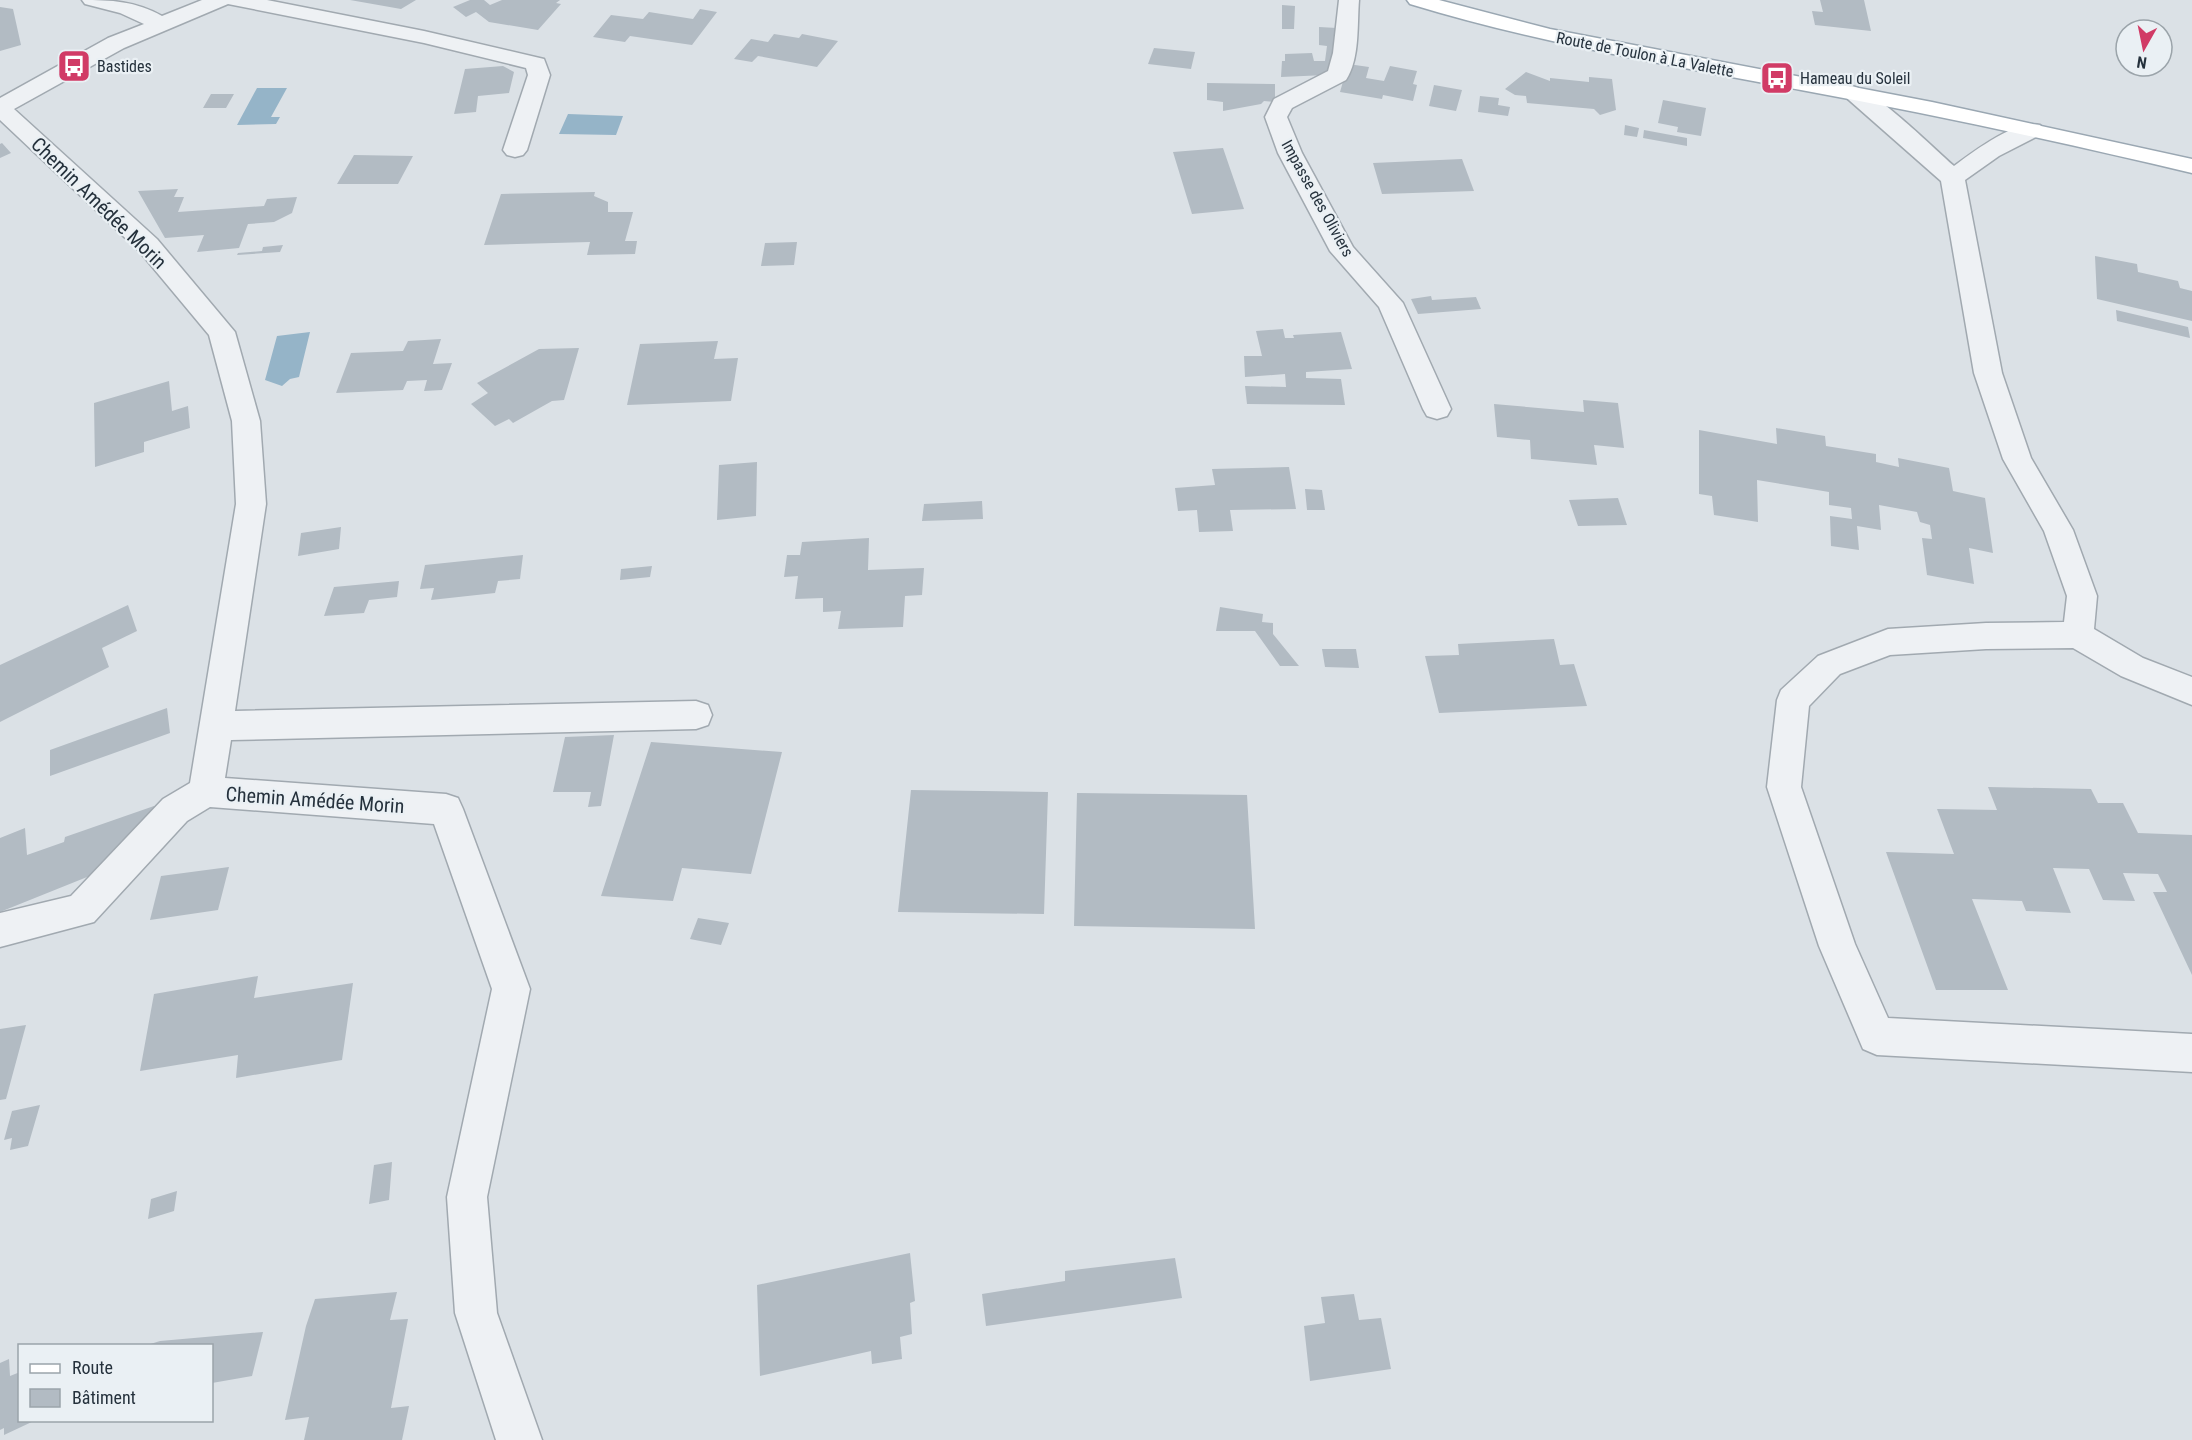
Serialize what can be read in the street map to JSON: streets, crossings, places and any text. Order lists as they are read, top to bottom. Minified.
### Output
{"streets":{"main road":["Route de Toulon à La Valette"],"street":["Impasse des Oliviers","Chemin Amédée Morin"]},"places":{"bus stop":["Bastides","Hameau du Soleil"]},"legend":["Route","Bâtiment"],"north":"bottom"}
